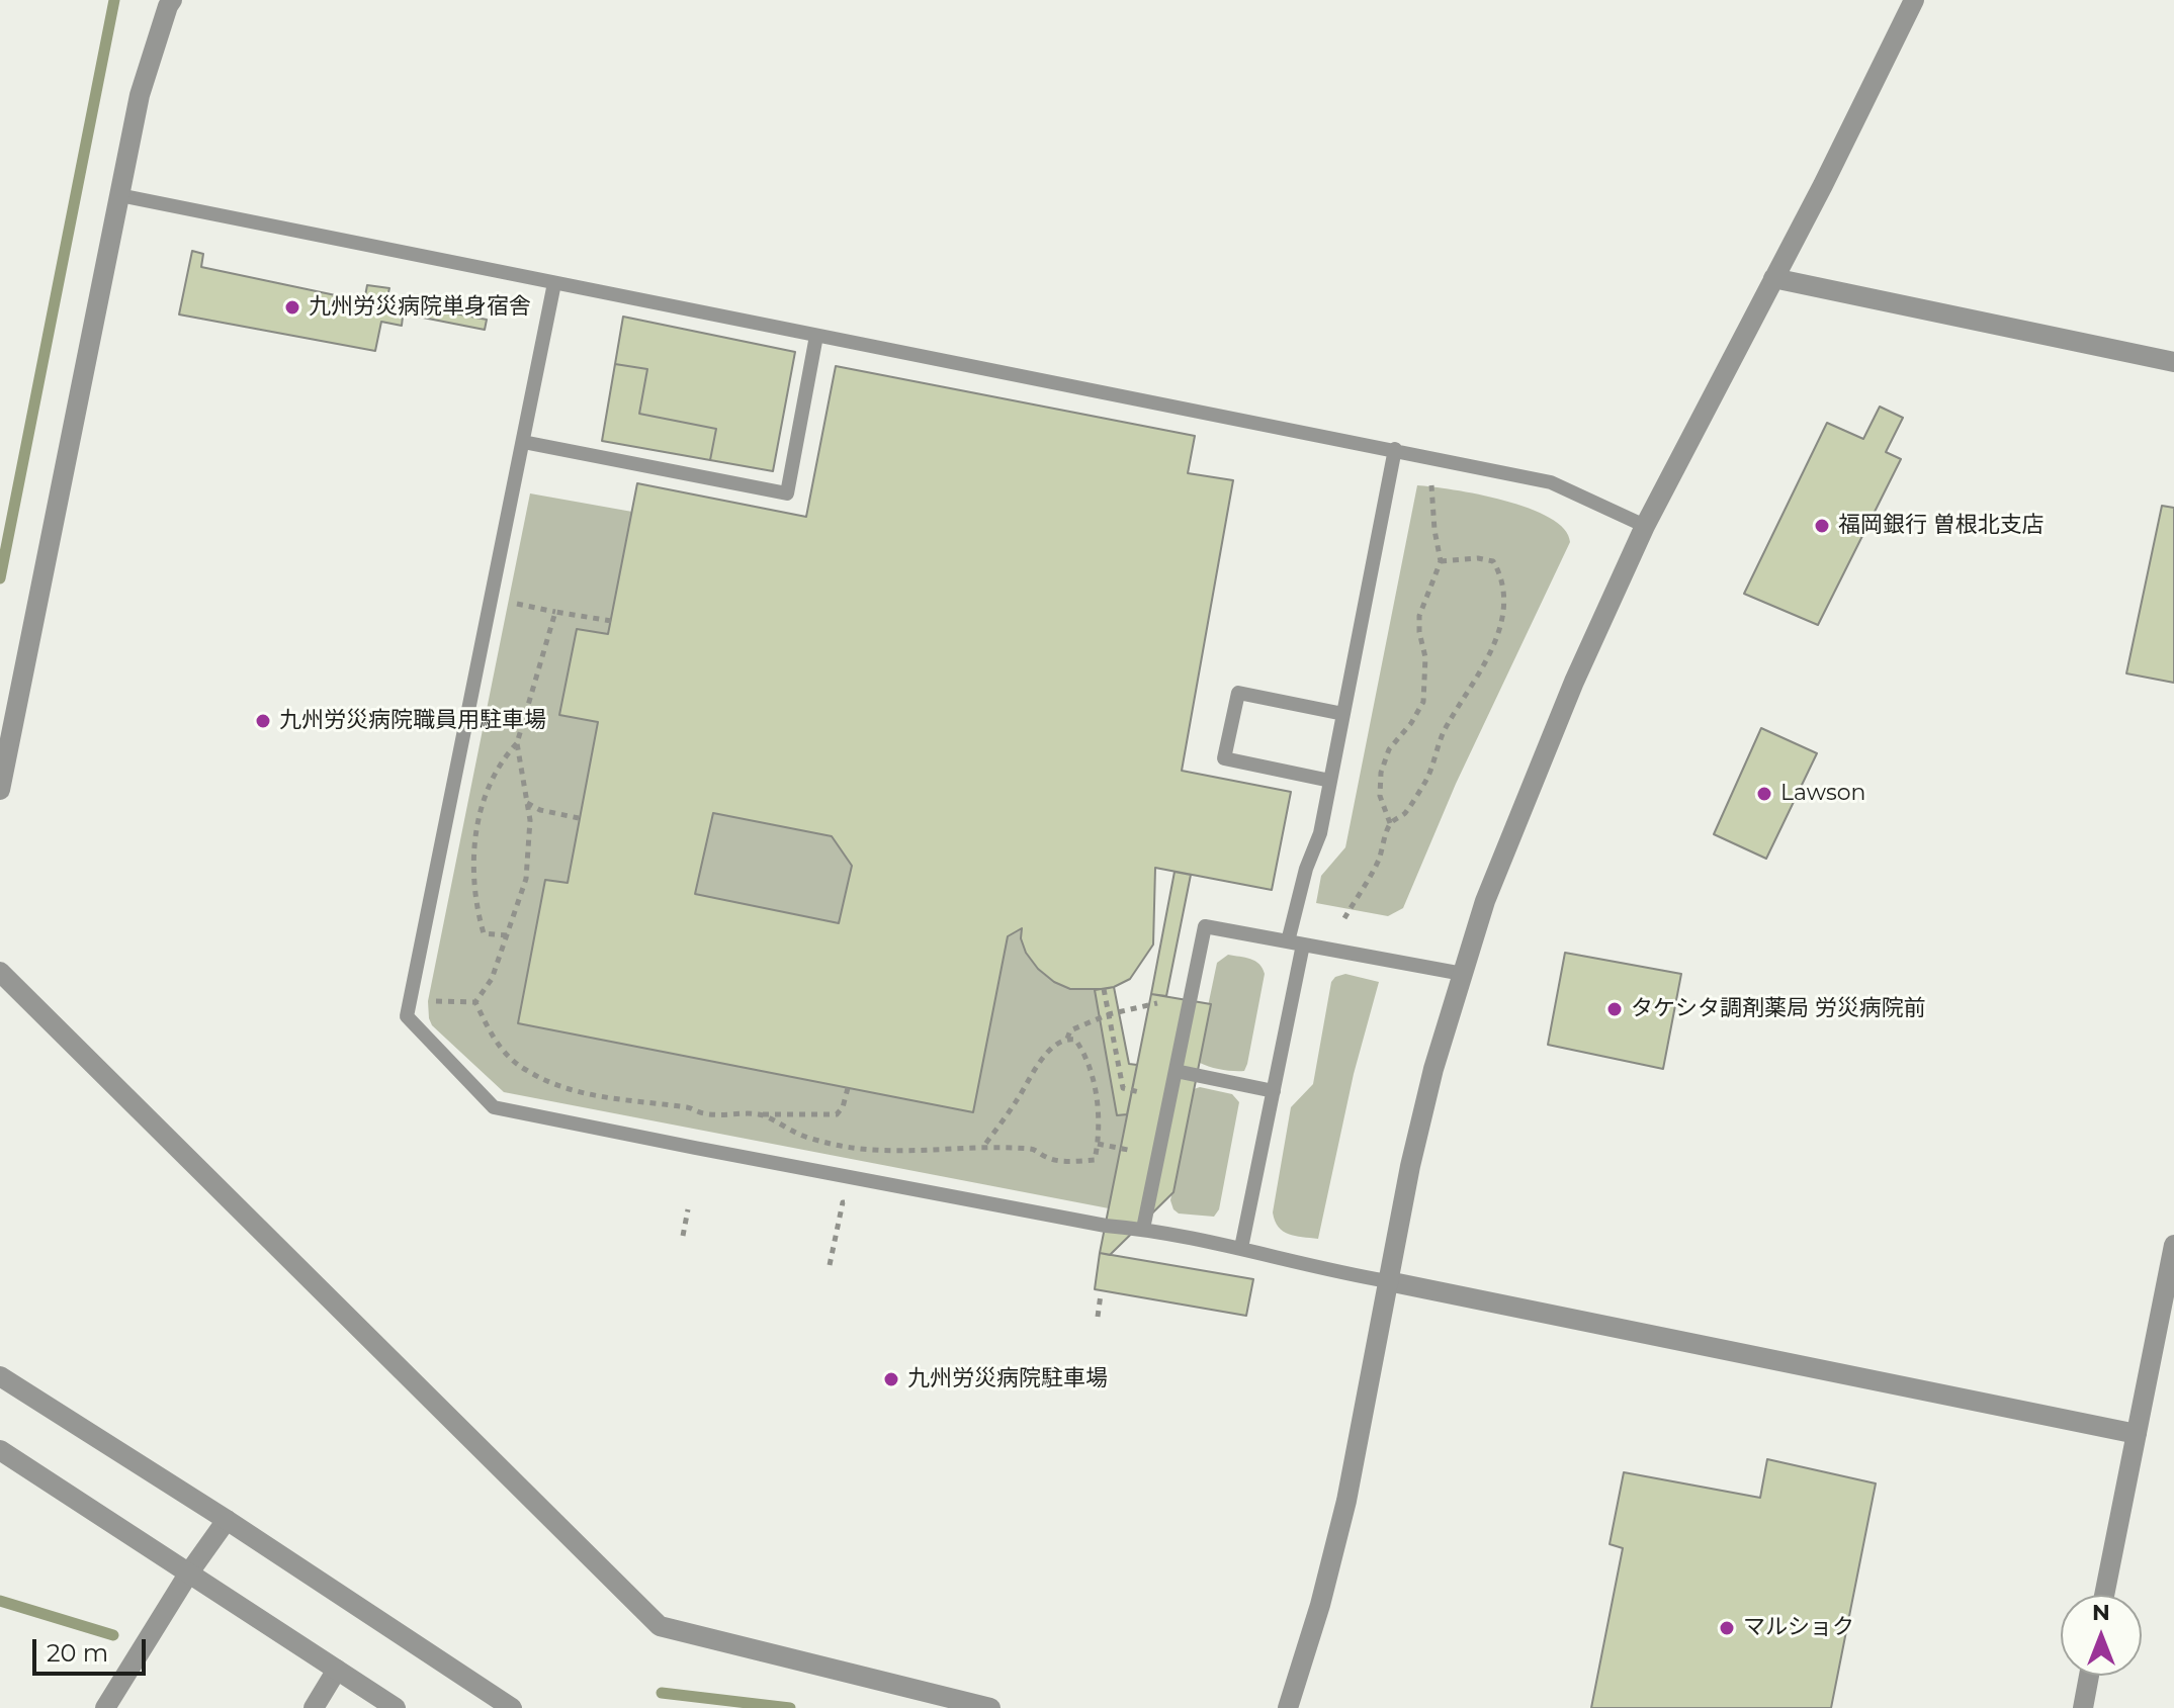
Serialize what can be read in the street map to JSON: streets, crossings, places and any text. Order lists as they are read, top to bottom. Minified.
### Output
{"places":["九州労災病院単身宿舎","福岡銀行 曽根北支店","九州労災病院職員用駐車場","Lawson","タケシタ調剤薬局 労災病院前","九州労災病院駐車場","マルショク"],"scale_bar":"20 m","north":"top"}
